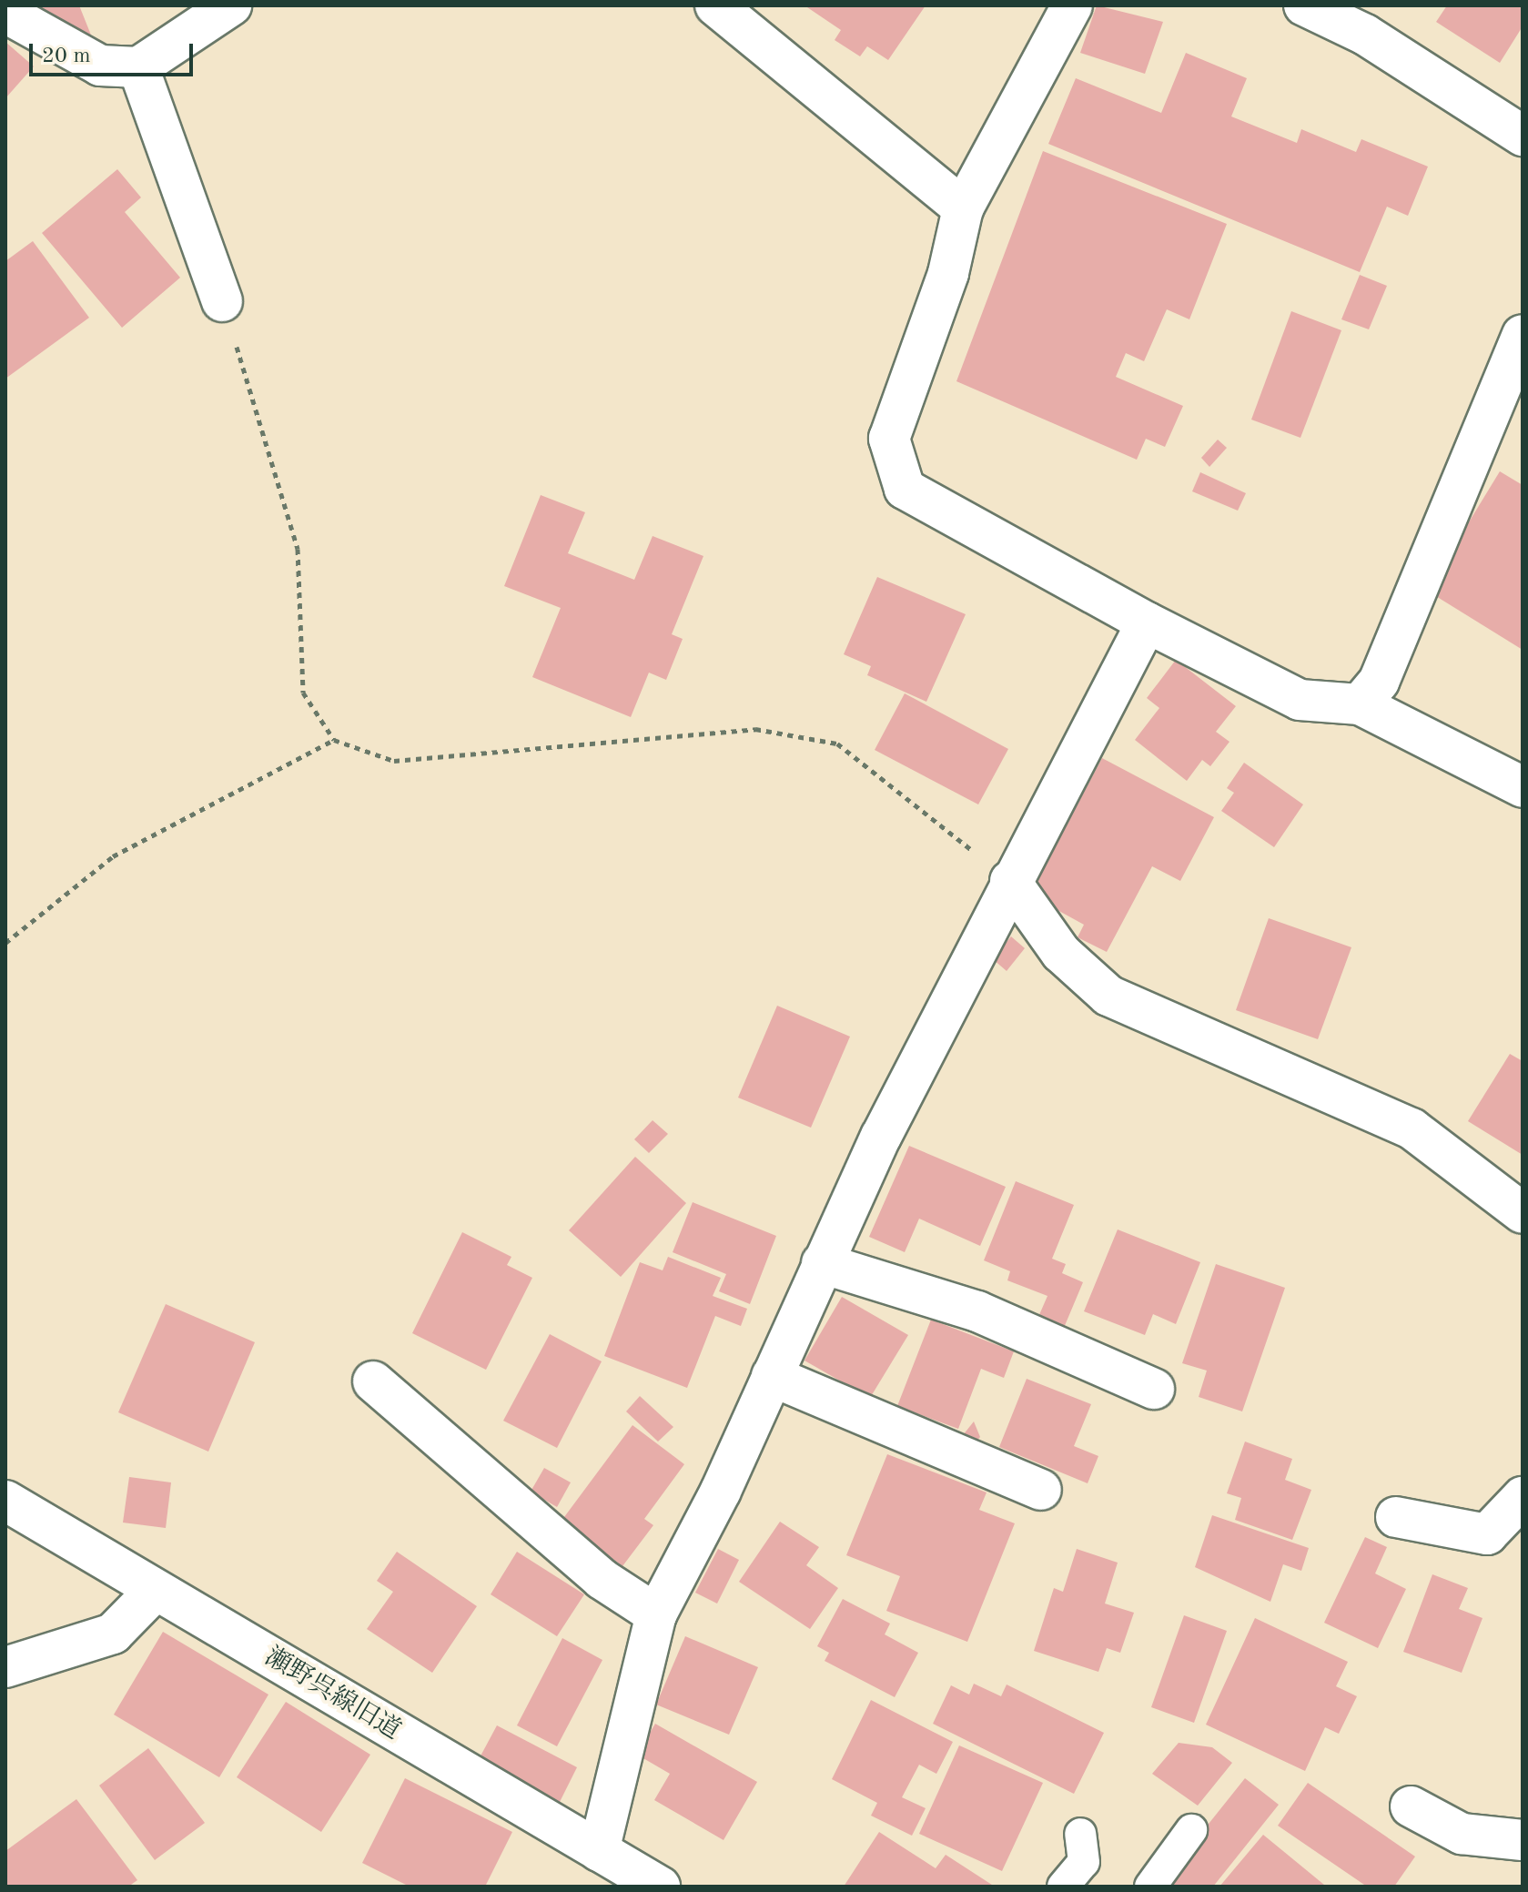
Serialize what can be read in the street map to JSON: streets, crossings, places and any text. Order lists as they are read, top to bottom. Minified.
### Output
{"streets":{"street":["瀬野呉線旧道"]},"scale_bar":"20 m"}
